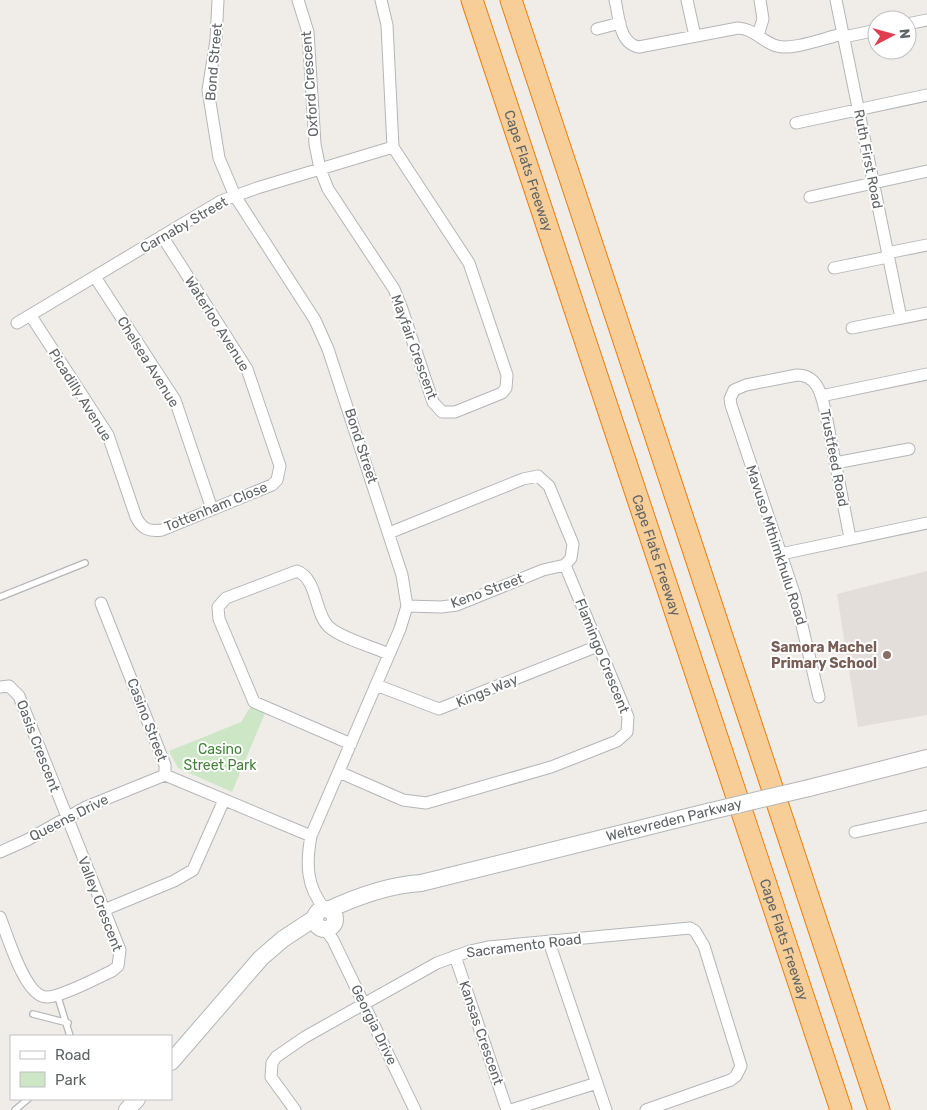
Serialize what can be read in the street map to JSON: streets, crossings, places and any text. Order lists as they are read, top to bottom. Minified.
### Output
{"streets":{"highway":["Cape Flats Freeway"],"street":["Bond Street","Oxford Crescent","Ruth First Road","Carnaby Street","Waterloo Avenue","Mayfair Crescent","Chelsea Avenue","Picadilly Avenue","Trustfeed Road","Tottenham Close","Mavuso Mthimkhulu Road","Keno Street","Flamingo Crescent","Kings Way","Casino Street","Oasis Crescent","Queens Drive","Weltevreden Parkway","Valley Crescent","Sacramento Road","Georgia Drive","Kansas Crescent"]},"crossings":[["Bond Street","Carnaby Street"],["Bond Street","Keno Street"],["Bond Street","Flamingo Crescent"],["Bond Street","Kings Way"],["Bond Street","Casino Street"],["Bond Street","Weltevreden Parkway"],["Bond Street","Georgia Drive"],["Oxford Crescent","Carnaby Street"],["Oxford Crescent","Mayfair Crescent"],["Carnaby Street","Waterloo Avenue"],["Carnaby Street","Mayfair Crescent"],["Carnaby Street","Chelsea Avenue"],["Carnaby Street","Picadilly Avenue"],["Waterloo Avenue","Tottenham Close"],["Chelsea Avenue","Tottenham Close"],["Picadilly Avenue","Tottenham Close"],["Trustfeed Road","Mavuso Mthimkhulu Road"],["Keno Street","Flamingo Crescent"],["Flamingo Crescent","Kings Way"],["Casino Street","Queens Drive"],["Oasis Crescent","Queens Drive"],["Oasis Crescent","Valley Crescent"],["Queens Drive","Valley Crescent"],["Weltevreden Parkway","Georgia Drive"],["Sacramento Road","Georgia Drive"],["Sacramento Road","Kansas Crescent"]],"parks":["Casino Street Park"],"places":["Samora Machel Primary School"],"legend":["Road","Park"],"north":"right"}
